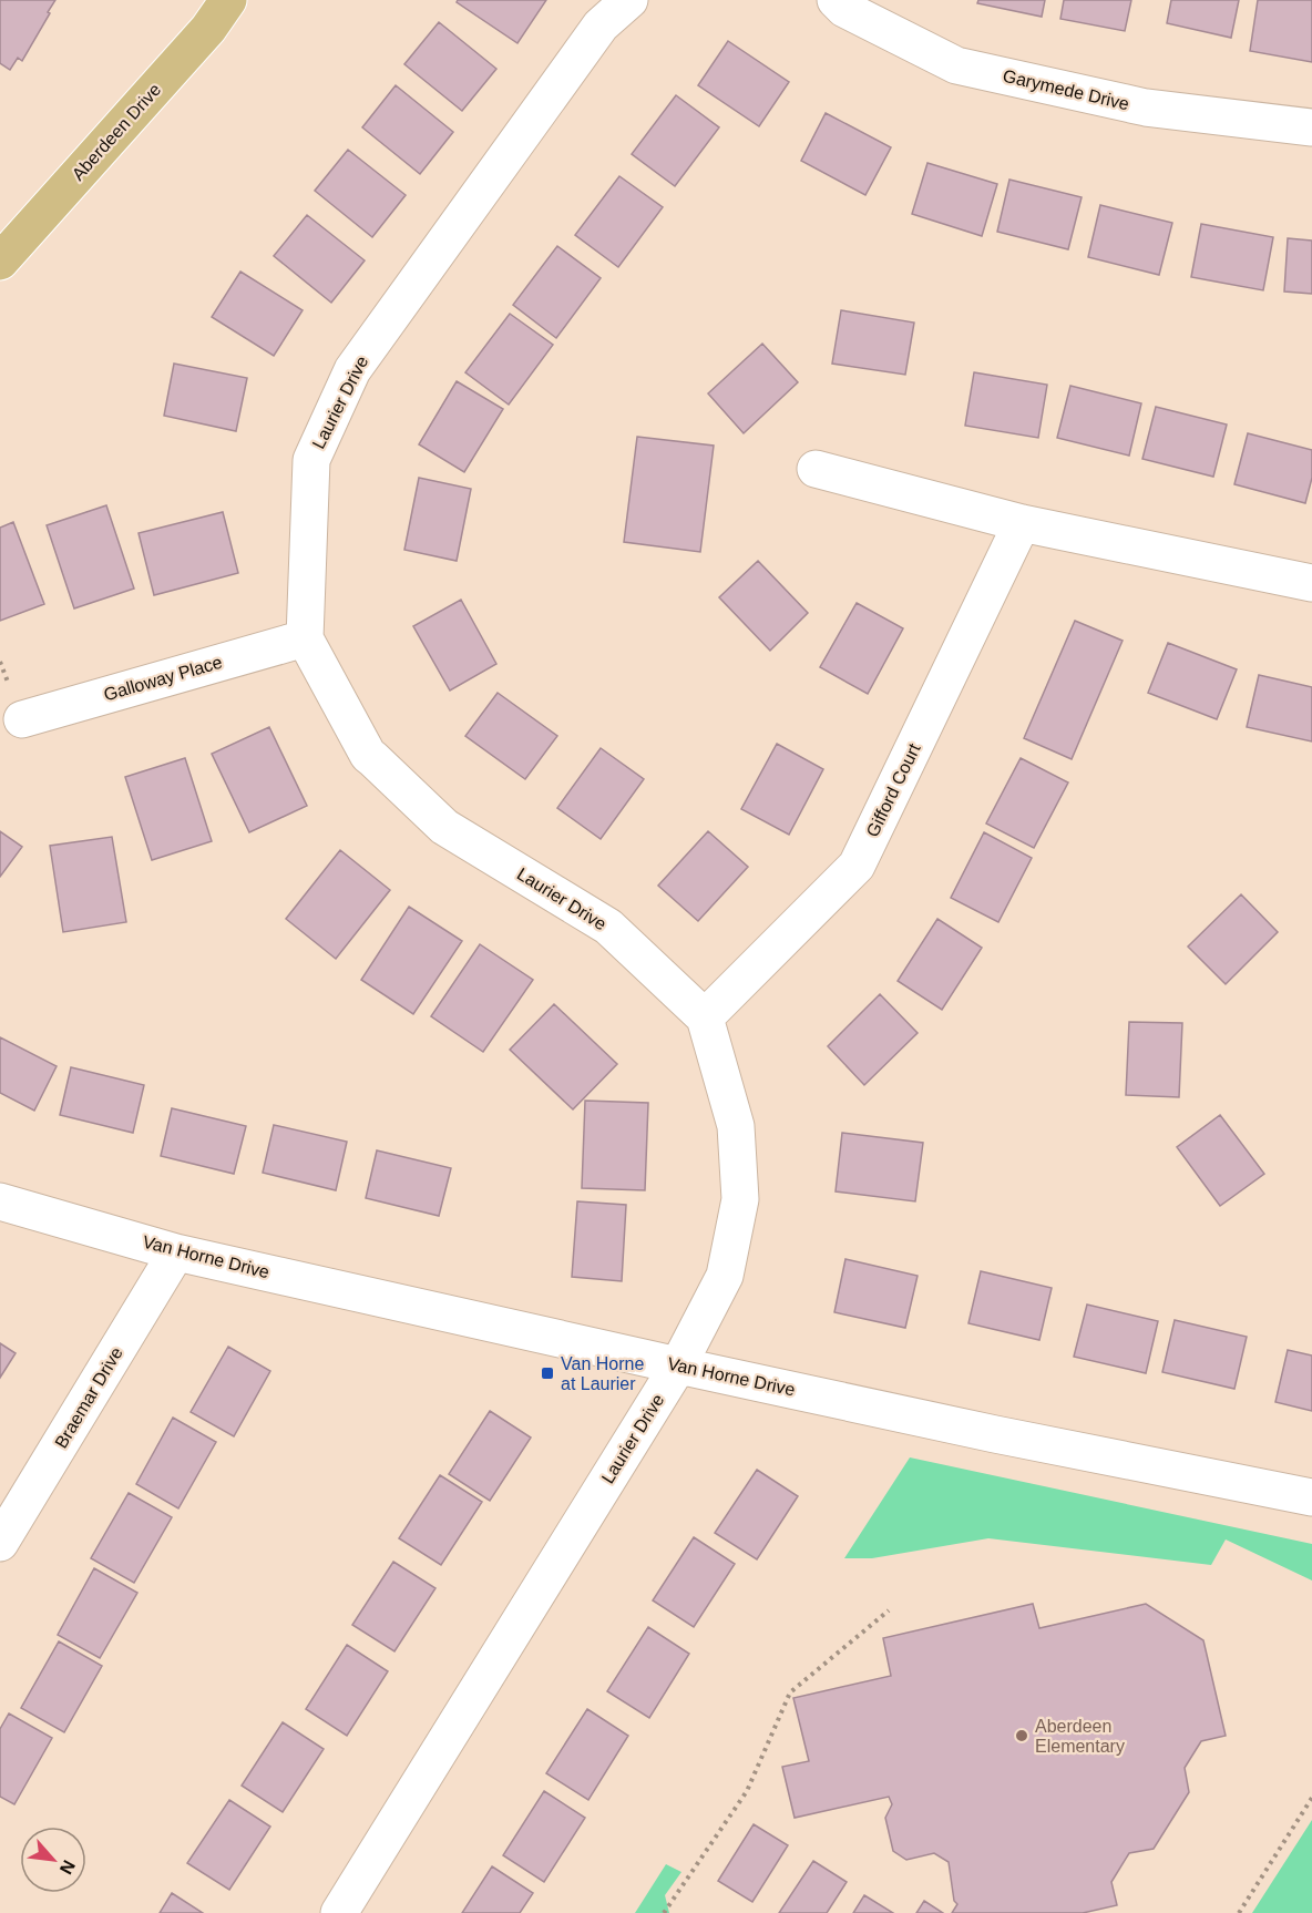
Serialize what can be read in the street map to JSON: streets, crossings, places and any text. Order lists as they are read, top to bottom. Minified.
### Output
{"streets":{"main road":["Aberdeen Drive"],"street":["Garymede Drive","Laurier Drive","Galloway Place","Gifford Court","Van Horne Drive","Braemar Drive"]},"crossings":[["Laurier Drive","Galloway Place"],["Laurier Drive","Gifford Court"],["Laurier Drive","Van Horne Drive"],["Van Horne Drive","Braemar Drive"]],"places":{"transit":["Van Horne at Laurier"],"other":["Aberdeen Elementary"]},"north":"bottom right"}
